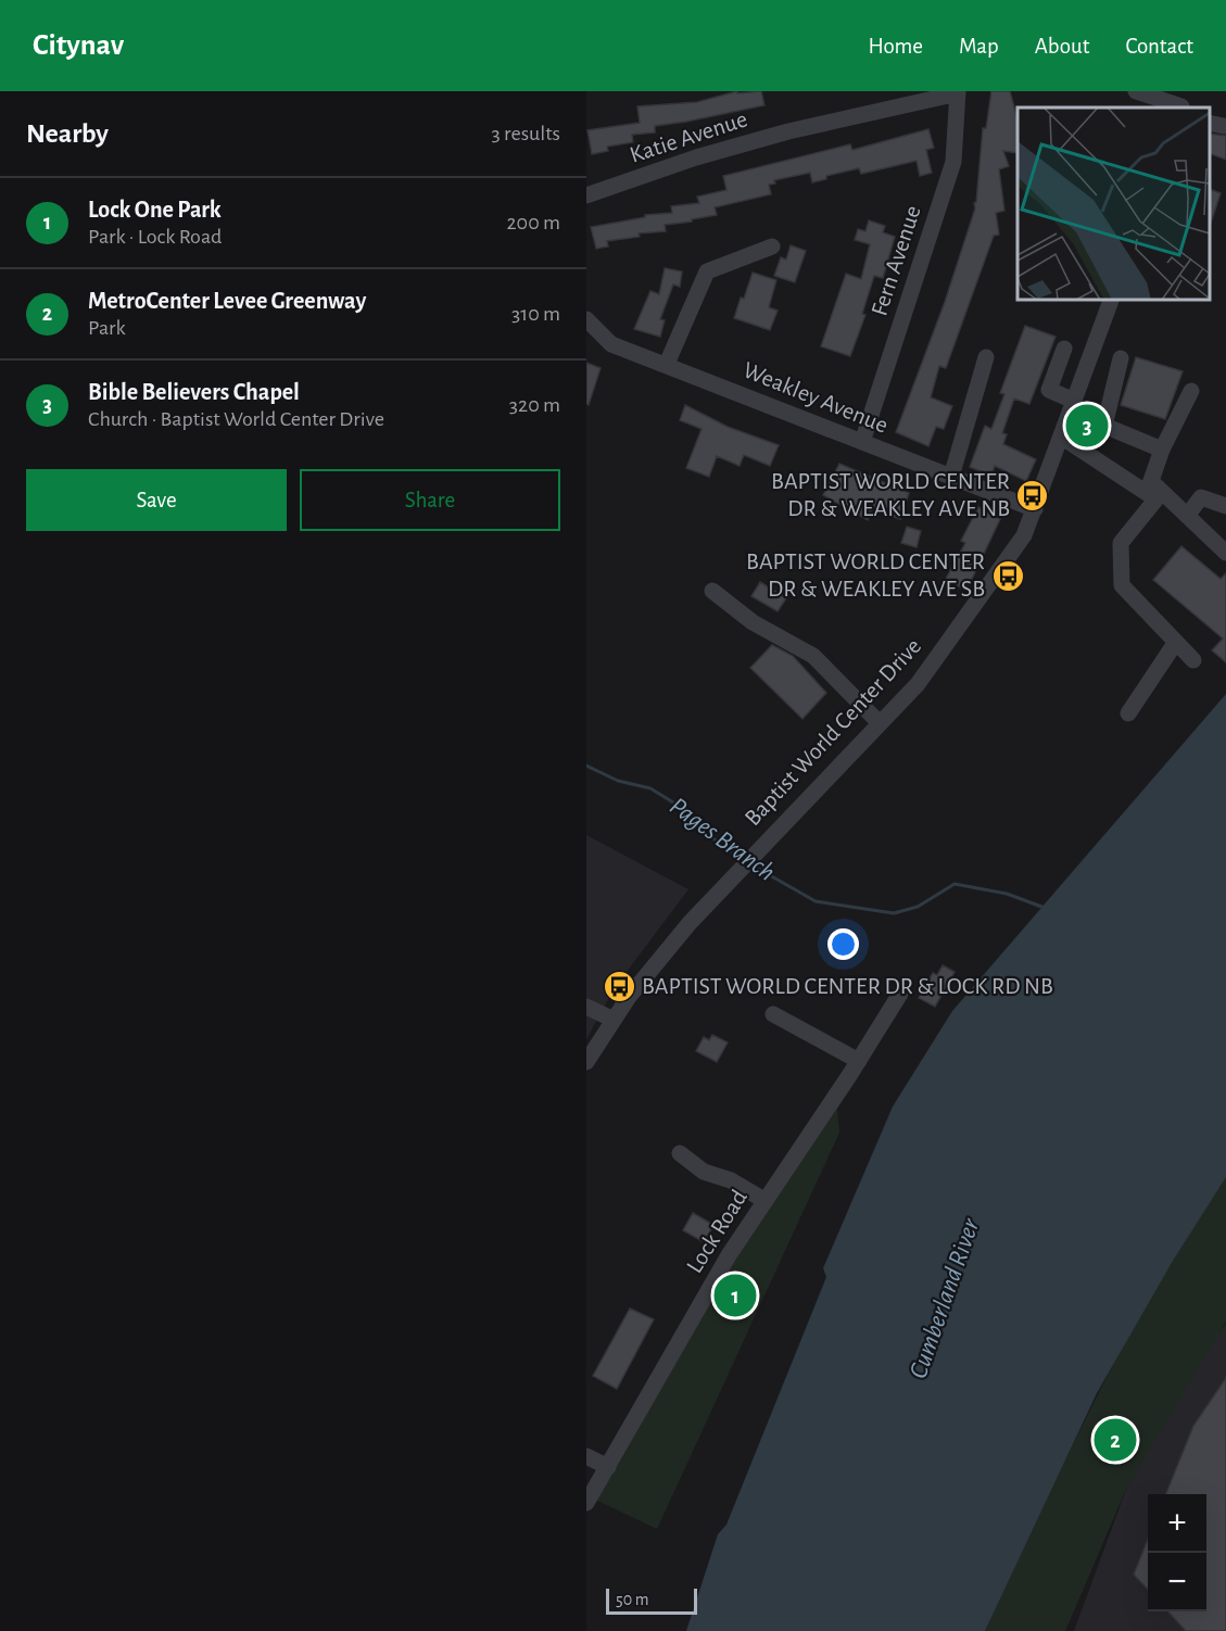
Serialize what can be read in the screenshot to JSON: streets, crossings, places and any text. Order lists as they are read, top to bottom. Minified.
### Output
{"streets":{"street":["Katie Avenue","Fern Avenue","Weakley Avenue","Baptist World Center Drive","Lock Road"]},"crossings":[["Katie Avenue","Fern Avenue"],["Fern Avenue","Weakley Avenue"],["Weakley Avenue","Baptist World Center Drive"]],"water":["Pages Branch","Cumberland River"],"places":{"bus stop":["BAPTIST WORLD CENTER DR & WEAKLEY AVE NB","BAPTIST WORLD CENTER DR & WEAKLEY AVE SB","BAPTIST WORLD CENTER DR & LOCK RD NB"]},"scale_bar":"50 m","page":{"header":"Citynav","nav":["Home","Map","About","Contact"],"heading":["Nearby","3 results"],"list":[{"mark":"1","name":"Lock One Park","note":"Park · Lock Road","value":"200 m"},{"mark":"2","name":"MetroCenter Levee Greenway","note":"Park","value":"310 m"},{"mark":"3","name":"Bible Believers Chapel","note":"Church · Baptist World Center Drive","value":"320 m"}],"pins":["3","1","2"],"buttons":["Save","Share"],"map_buttons":["+","−"],"scale":"50 m"}}
